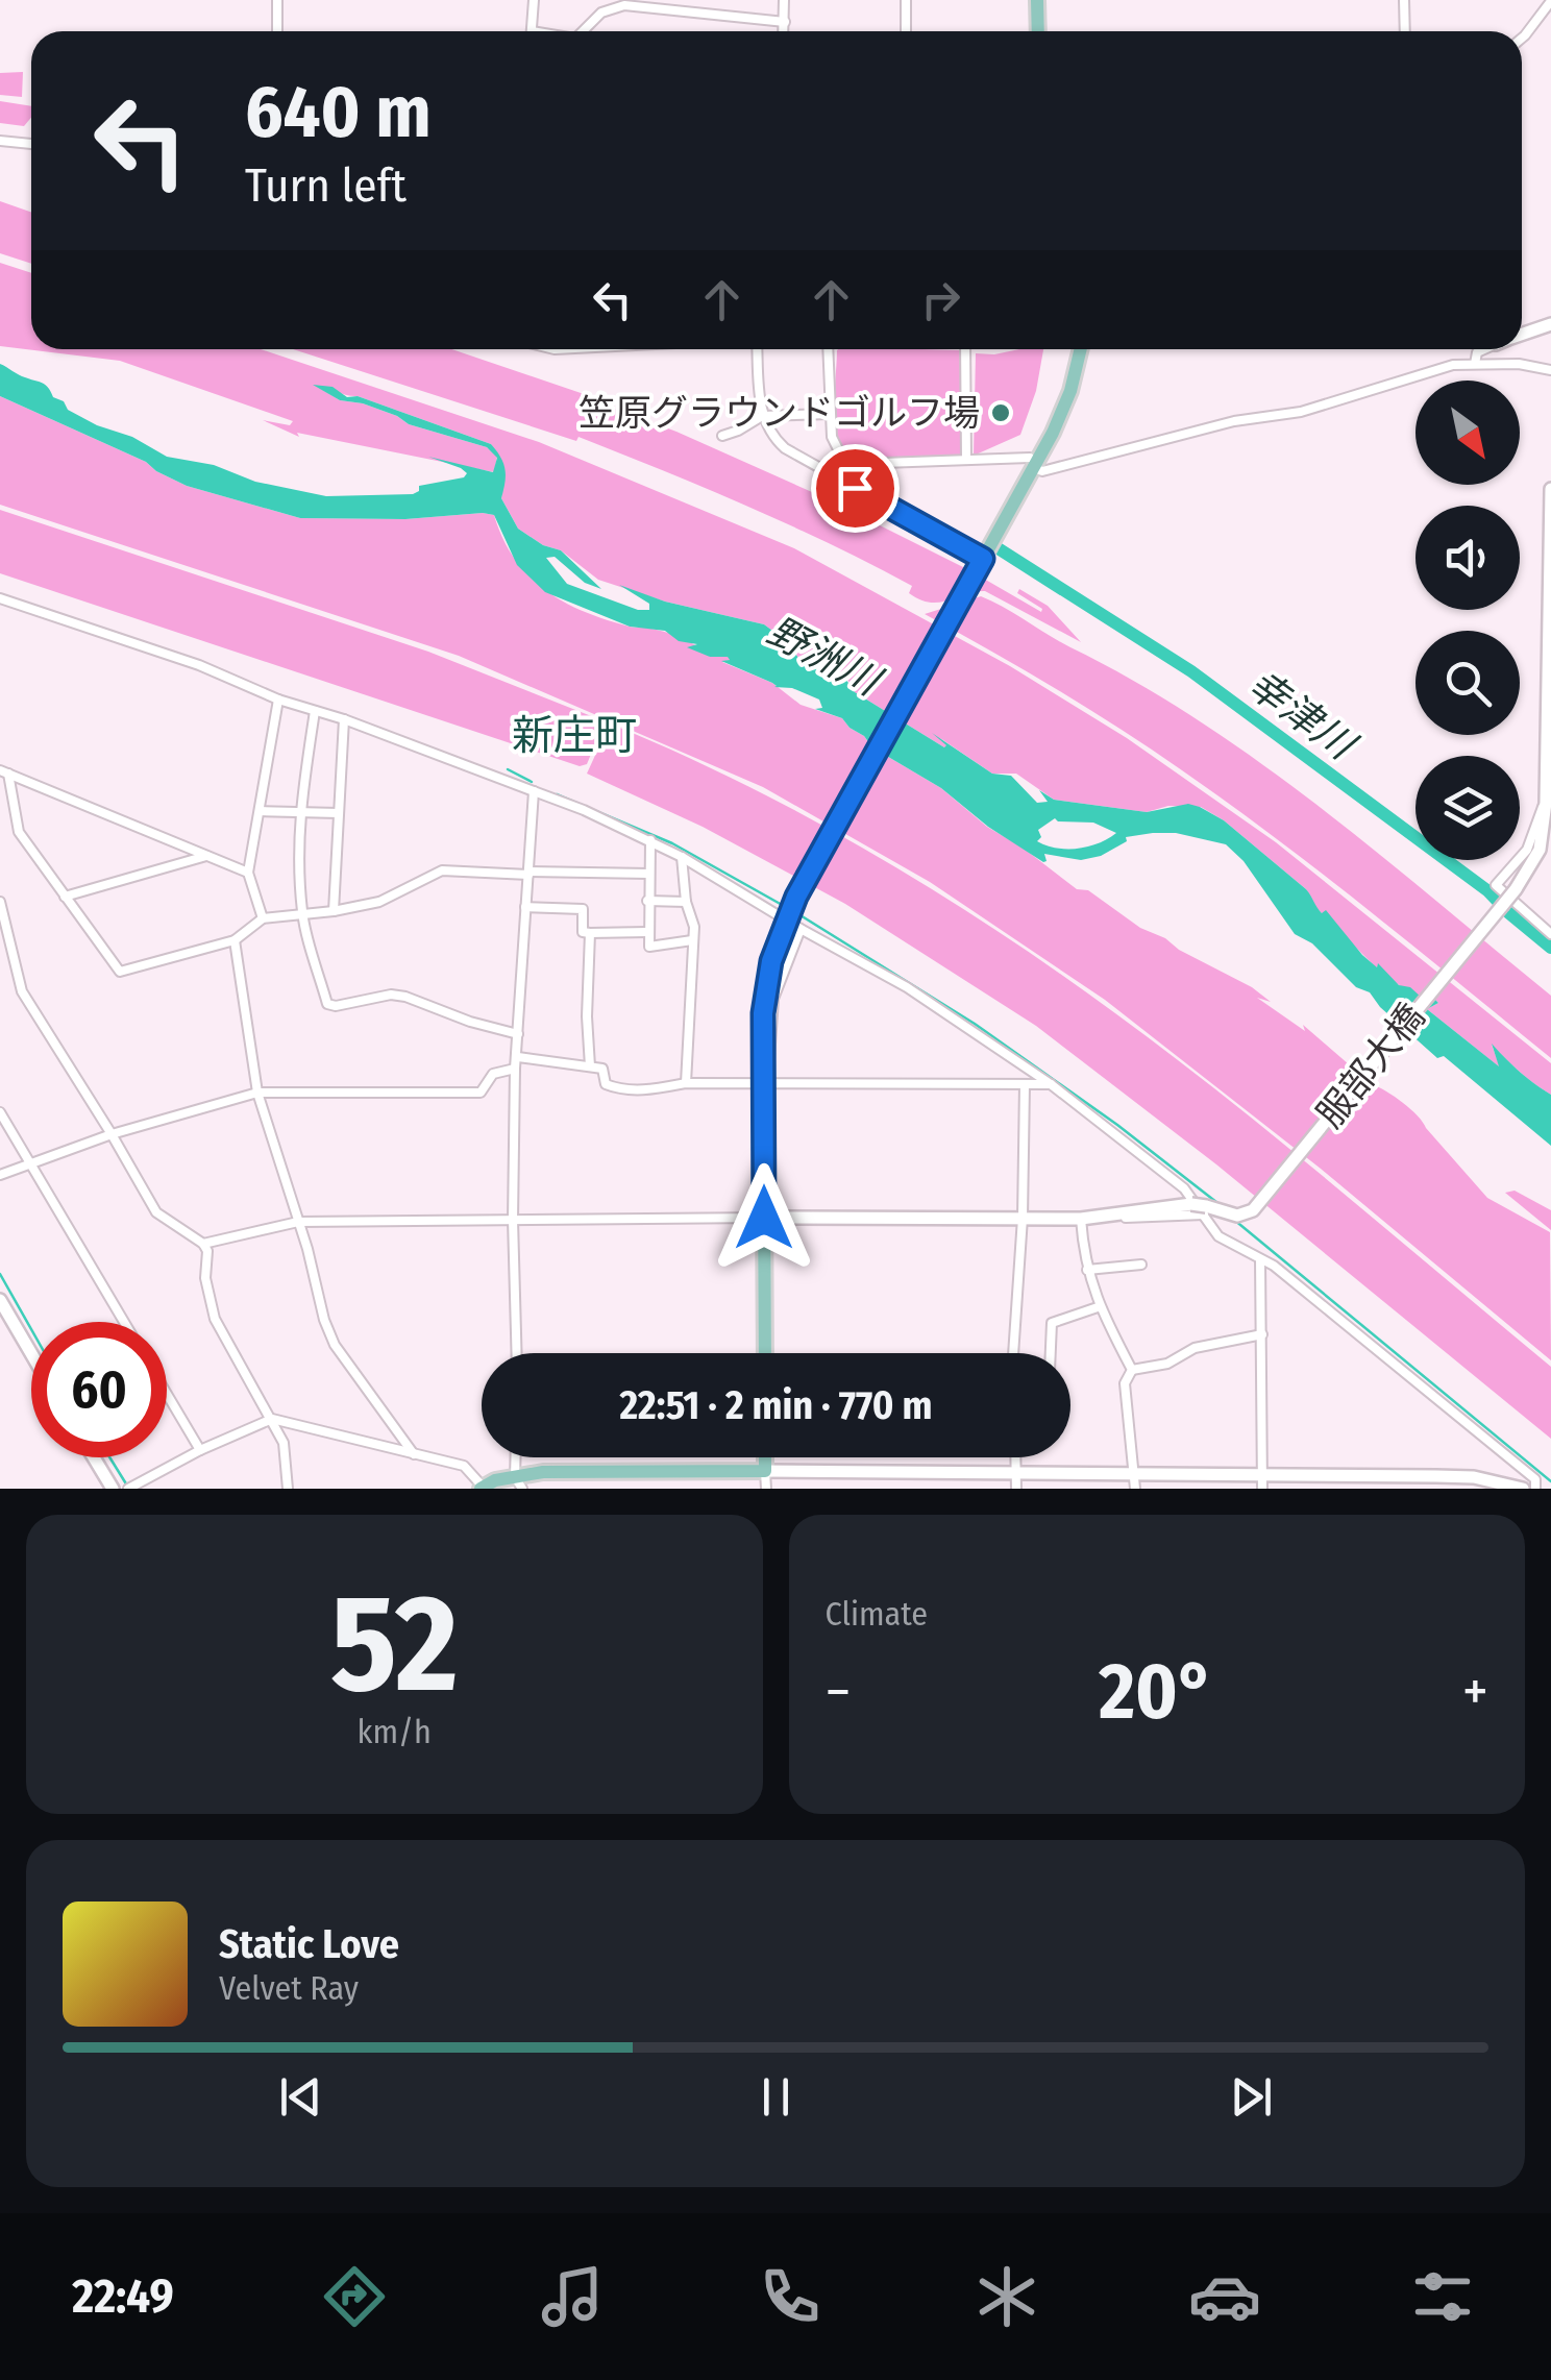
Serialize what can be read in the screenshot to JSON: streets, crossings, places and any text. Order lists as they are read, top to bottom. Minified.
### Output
{"streets":{"street":["服部大橋"]},"districts":["新庄町"],"water":["野洲川","幸津川"],"places":["笠原グラウンドゴルフ場"],"north":"bottom right","page":{"turn":["640 m","Turn left"],"limit":"60","trip":"22:51 · 2 min · 770 m","tile":[["52","km/h"],"Climate"],"heat":["−","20°","+"],"song":["Static Love","Velvet Ray"],"tabs":"22:49"}}
